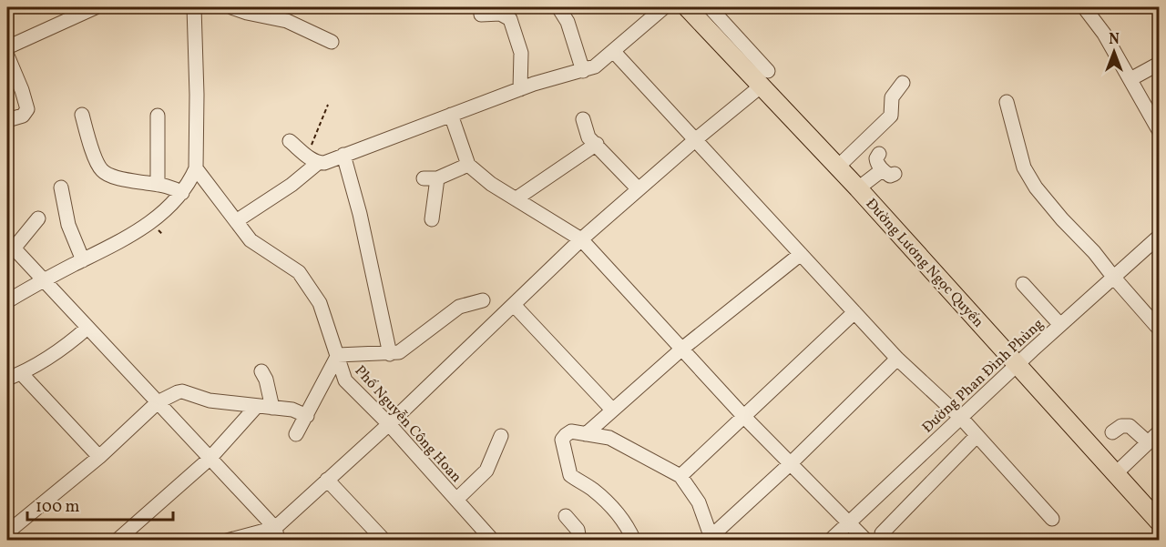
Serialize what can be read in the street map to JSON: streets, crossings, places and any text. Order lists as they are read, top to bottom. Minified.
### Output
{"streets":{"main road":["Đường Lương Ngọc Quyến"],"street":["Đường Phan Đình Phùng","Phố Nguyễn Công Hoan"]},"crossings":[["Đường Lương Ngọc Quyến","Đường Phan Đình Phùng"]],"scale_bar":"100 m","north":"top"}
